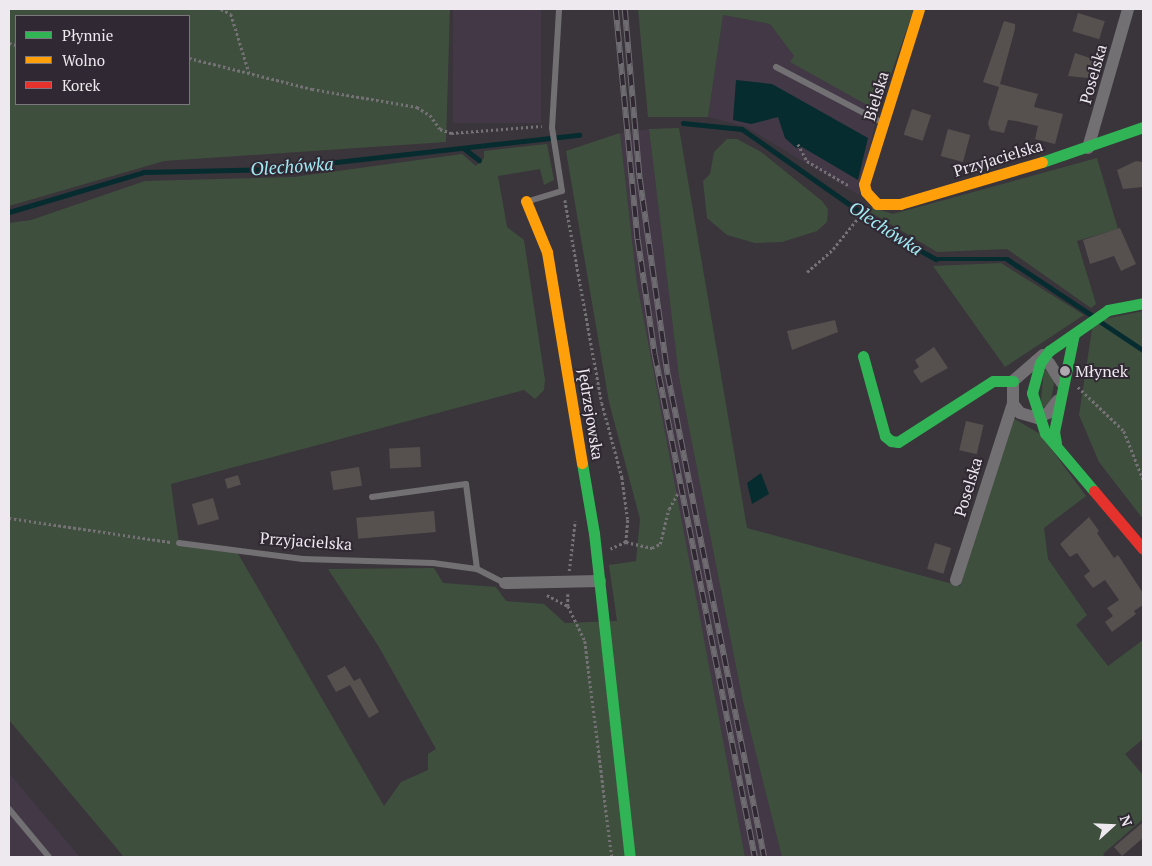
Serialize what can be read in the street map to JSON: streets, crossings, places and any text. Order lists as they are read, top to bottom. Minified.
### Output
{"streets":{"street":["Poselska","Bielska","Przyjacielska","Jędrzejowska"]},"crossings":[["Poselska","Przyjacielska"],["Bielska","Przyjacielska"],["Przyjacielska","Jędrzejowska"]],"water":["Olechówka"],"places":["Młynek"],"legend":["Płynnie","Wolno","Korek"],"north":"right"}
